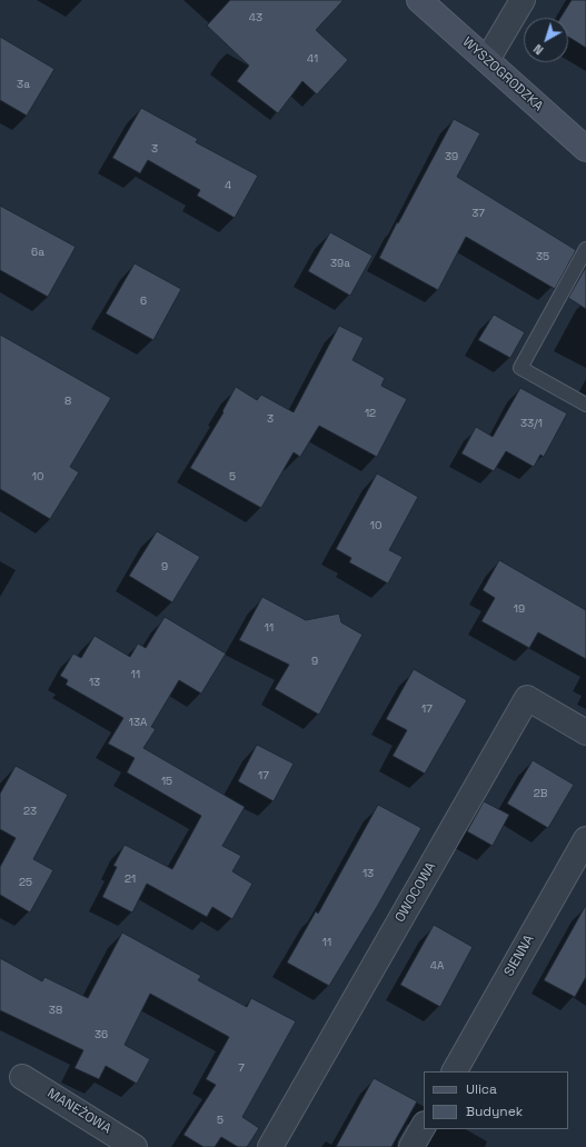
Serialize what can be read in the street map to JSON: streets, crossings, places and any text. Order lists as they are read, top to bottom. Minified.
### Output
{"streets":{"street":["WYSZOGRODZKA","OWOCOWA","SIENNA","MANEŻOWA"]},"house_numbers":["43","41","3a","3","39","4","37","6a","35","39a","6","8","12","3","33/1","10","5","10","9","19","11","9","11","13","17","13A","17","15","2B","23","13","21","25","11","4A","38","36","7","5"],"legend":["Ulica","Budynek"],"north":"bottom left"}
